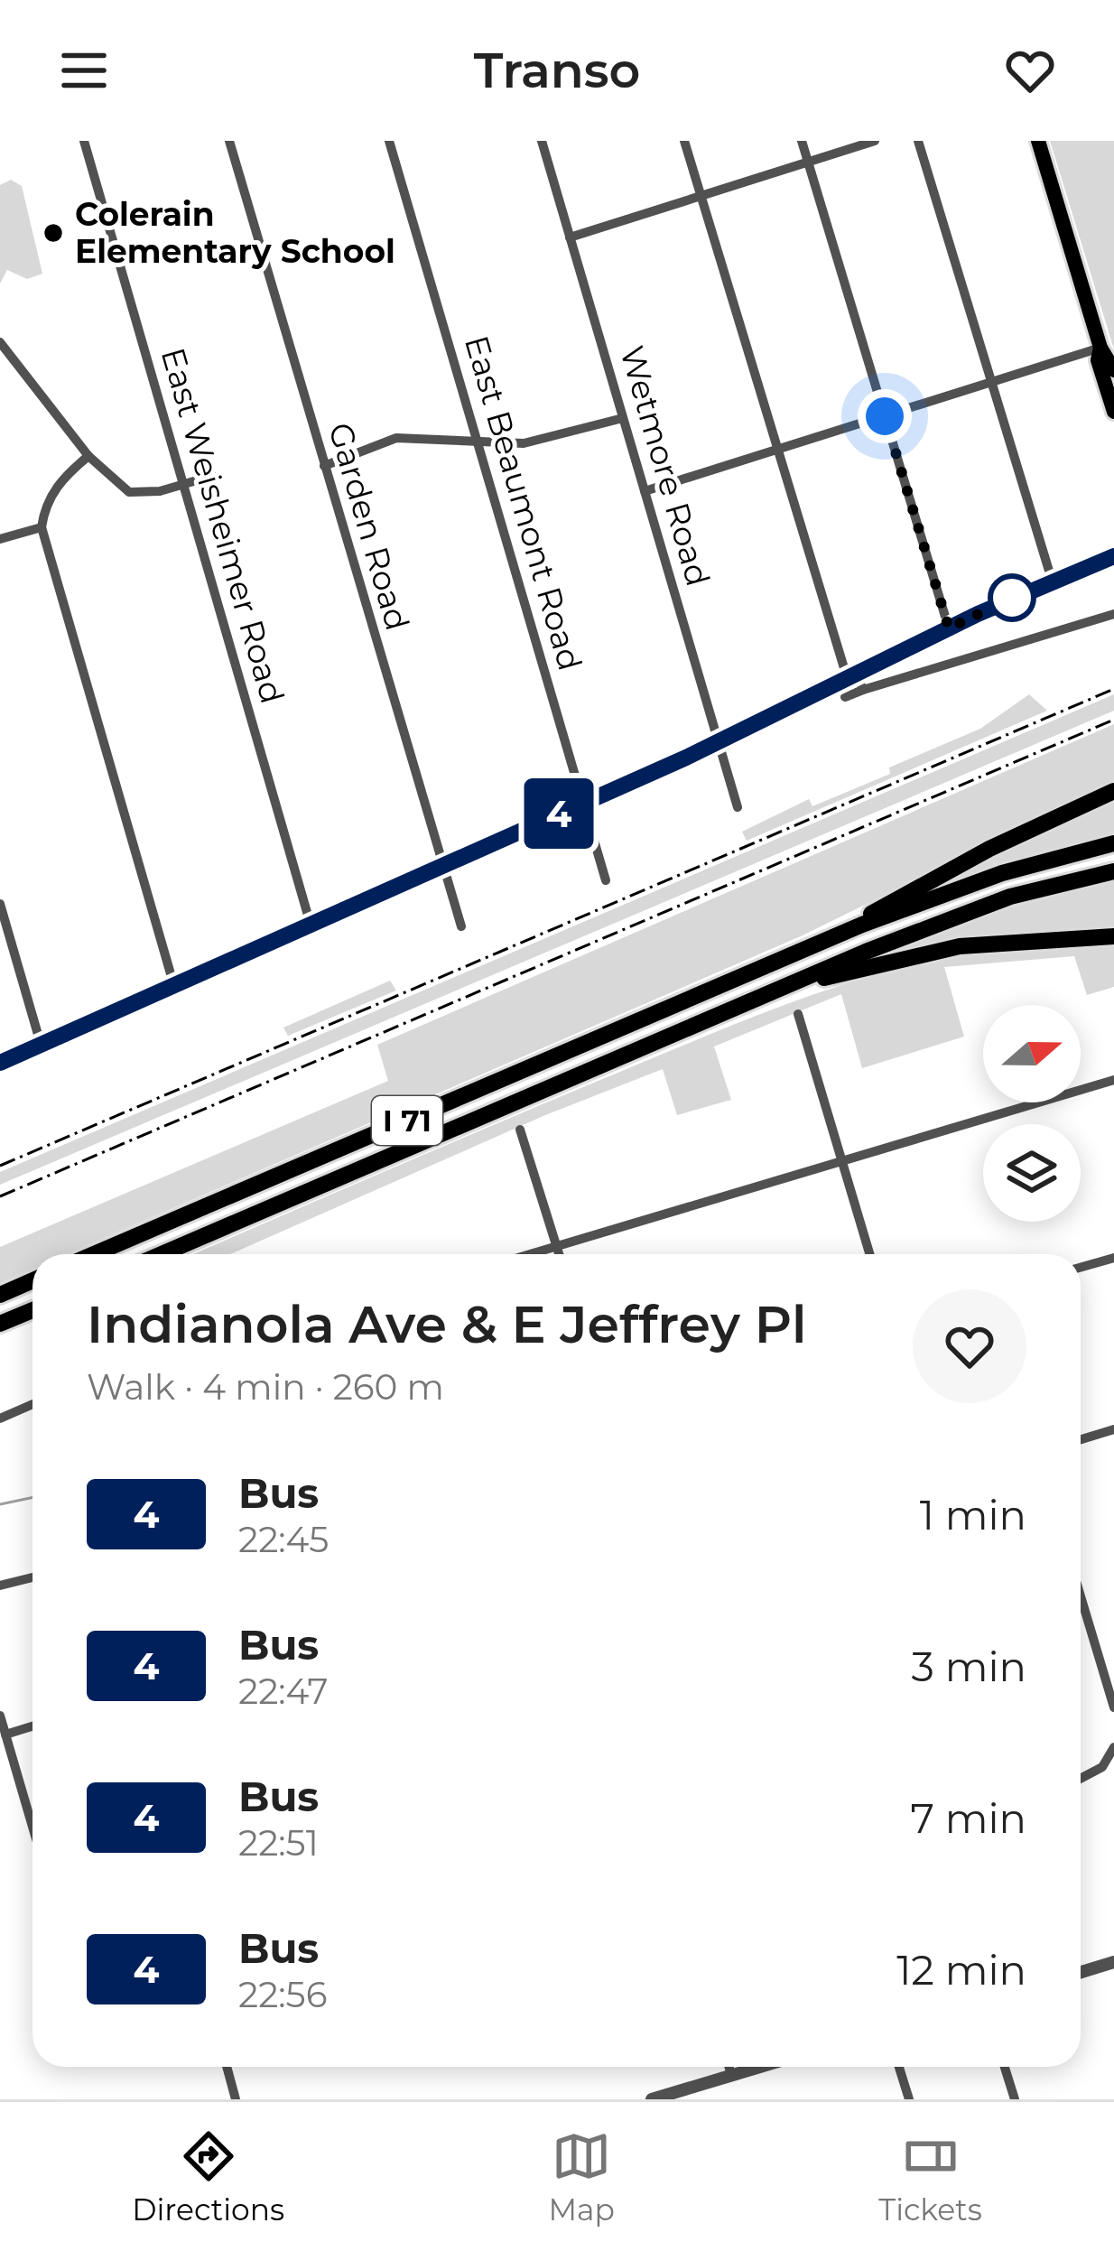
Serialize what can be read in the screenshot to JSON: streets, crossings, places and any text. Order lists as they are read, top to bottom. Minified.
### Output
{"streets":{"highway":["I 71"],"street":["Wetmore Road","East Beaumont Road","East Weisheimer Road","Garden Road"]},"places":["Colerain Elementary School"],"lines":["bus line 4"],"north":"right","page":{"header":"Transo","on_map":"4","heading":["Indianola Ave & E Jeffrey Pl","Walk · 4 min · 260 m"],"list":[{"mark":"4","name":"Bus","note":"22:45","value":"1 min"},{"mark":"4","name":"Bus","note":"22:47","value":"3 min"},{"mark":"4","name":"Bus","note":"22:51","value":"7 min"},{"mark":"4","name":"Bus","note":"22:56","value":"12 min"}],"tabs":["Directions","Map","Tickets"]}}
